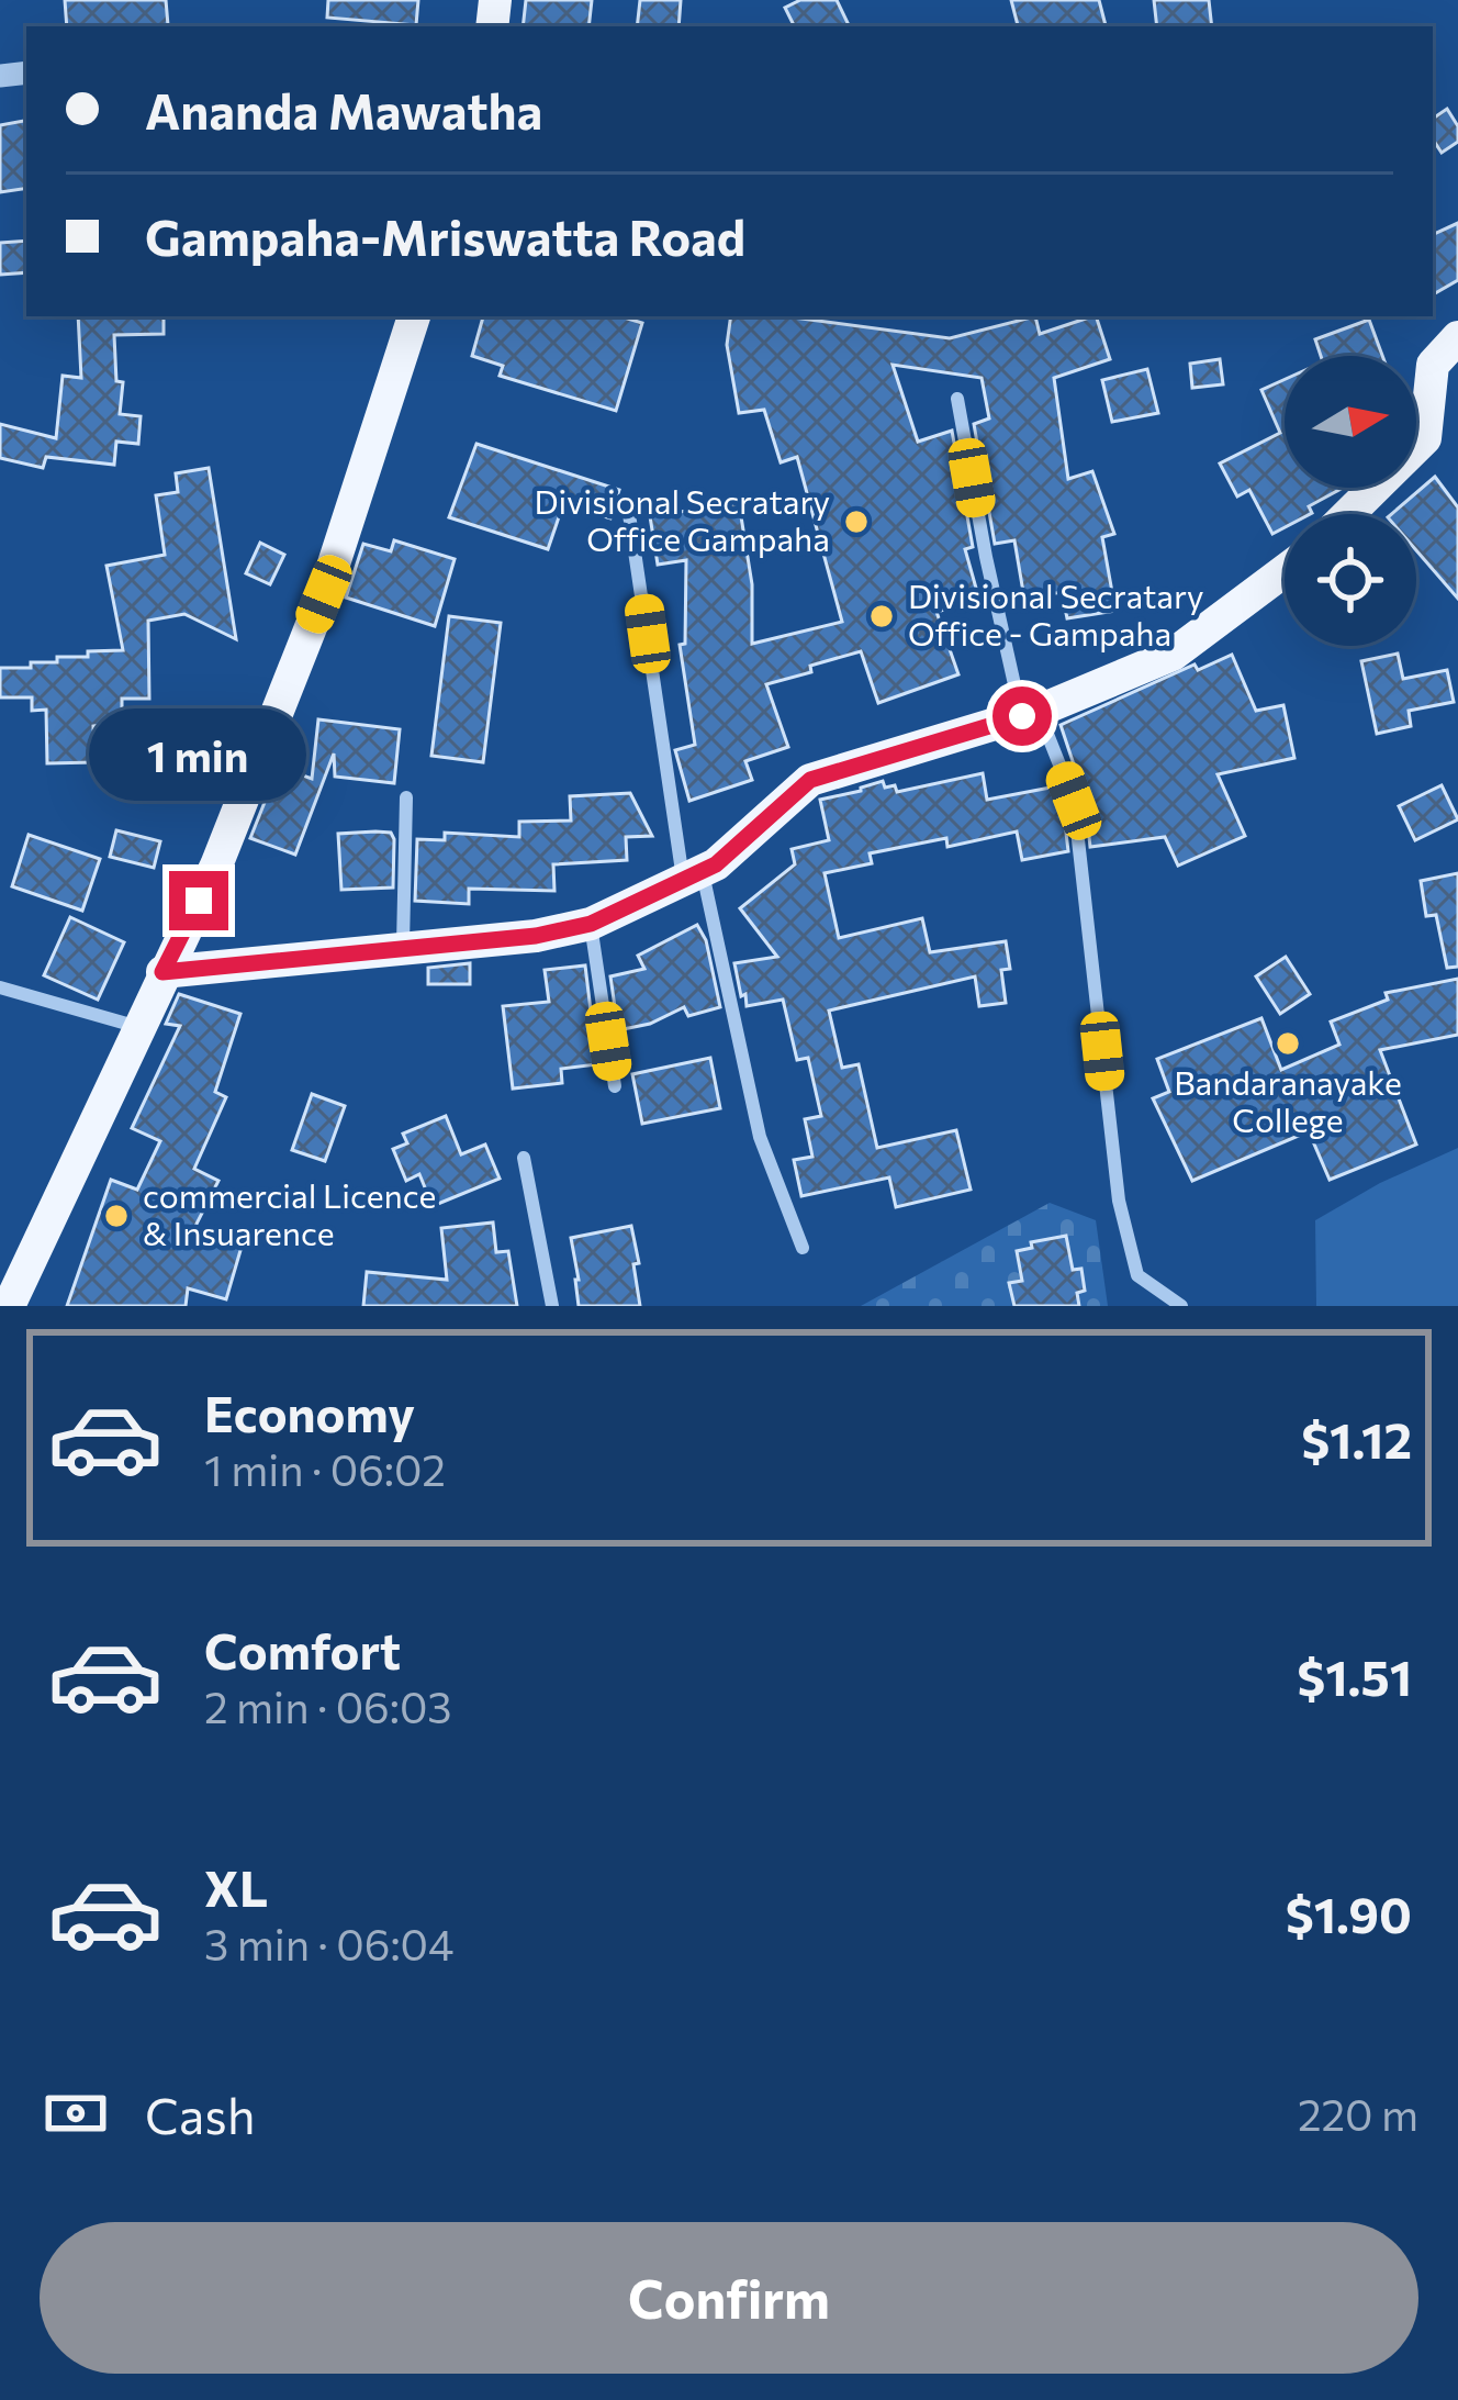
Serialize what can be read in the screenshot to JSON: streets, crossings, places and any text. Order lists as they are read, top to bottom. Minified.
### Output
{"places":["Divisional Secratary Office Gampaha","Divisional Secratary Office - Gampaha","Bandaranayake College","commercial Licence & Insuarence"],"north":"right","page":{"banner":["Ananda Mawatha","Gampaha-Mriswatta Road"],"bubble":"1 min","list":[{"name":"Economy","note":"1 min · 06:02","value":"$1.12"},{"name":"Comfort","note":"2 min · 06:03","value":"$1.51"},{"name":"XL","note":"3 min · 06:04","value":"$1.90"}],"pay":["Cash","220 m"],"buttons":"Confirm"}}
